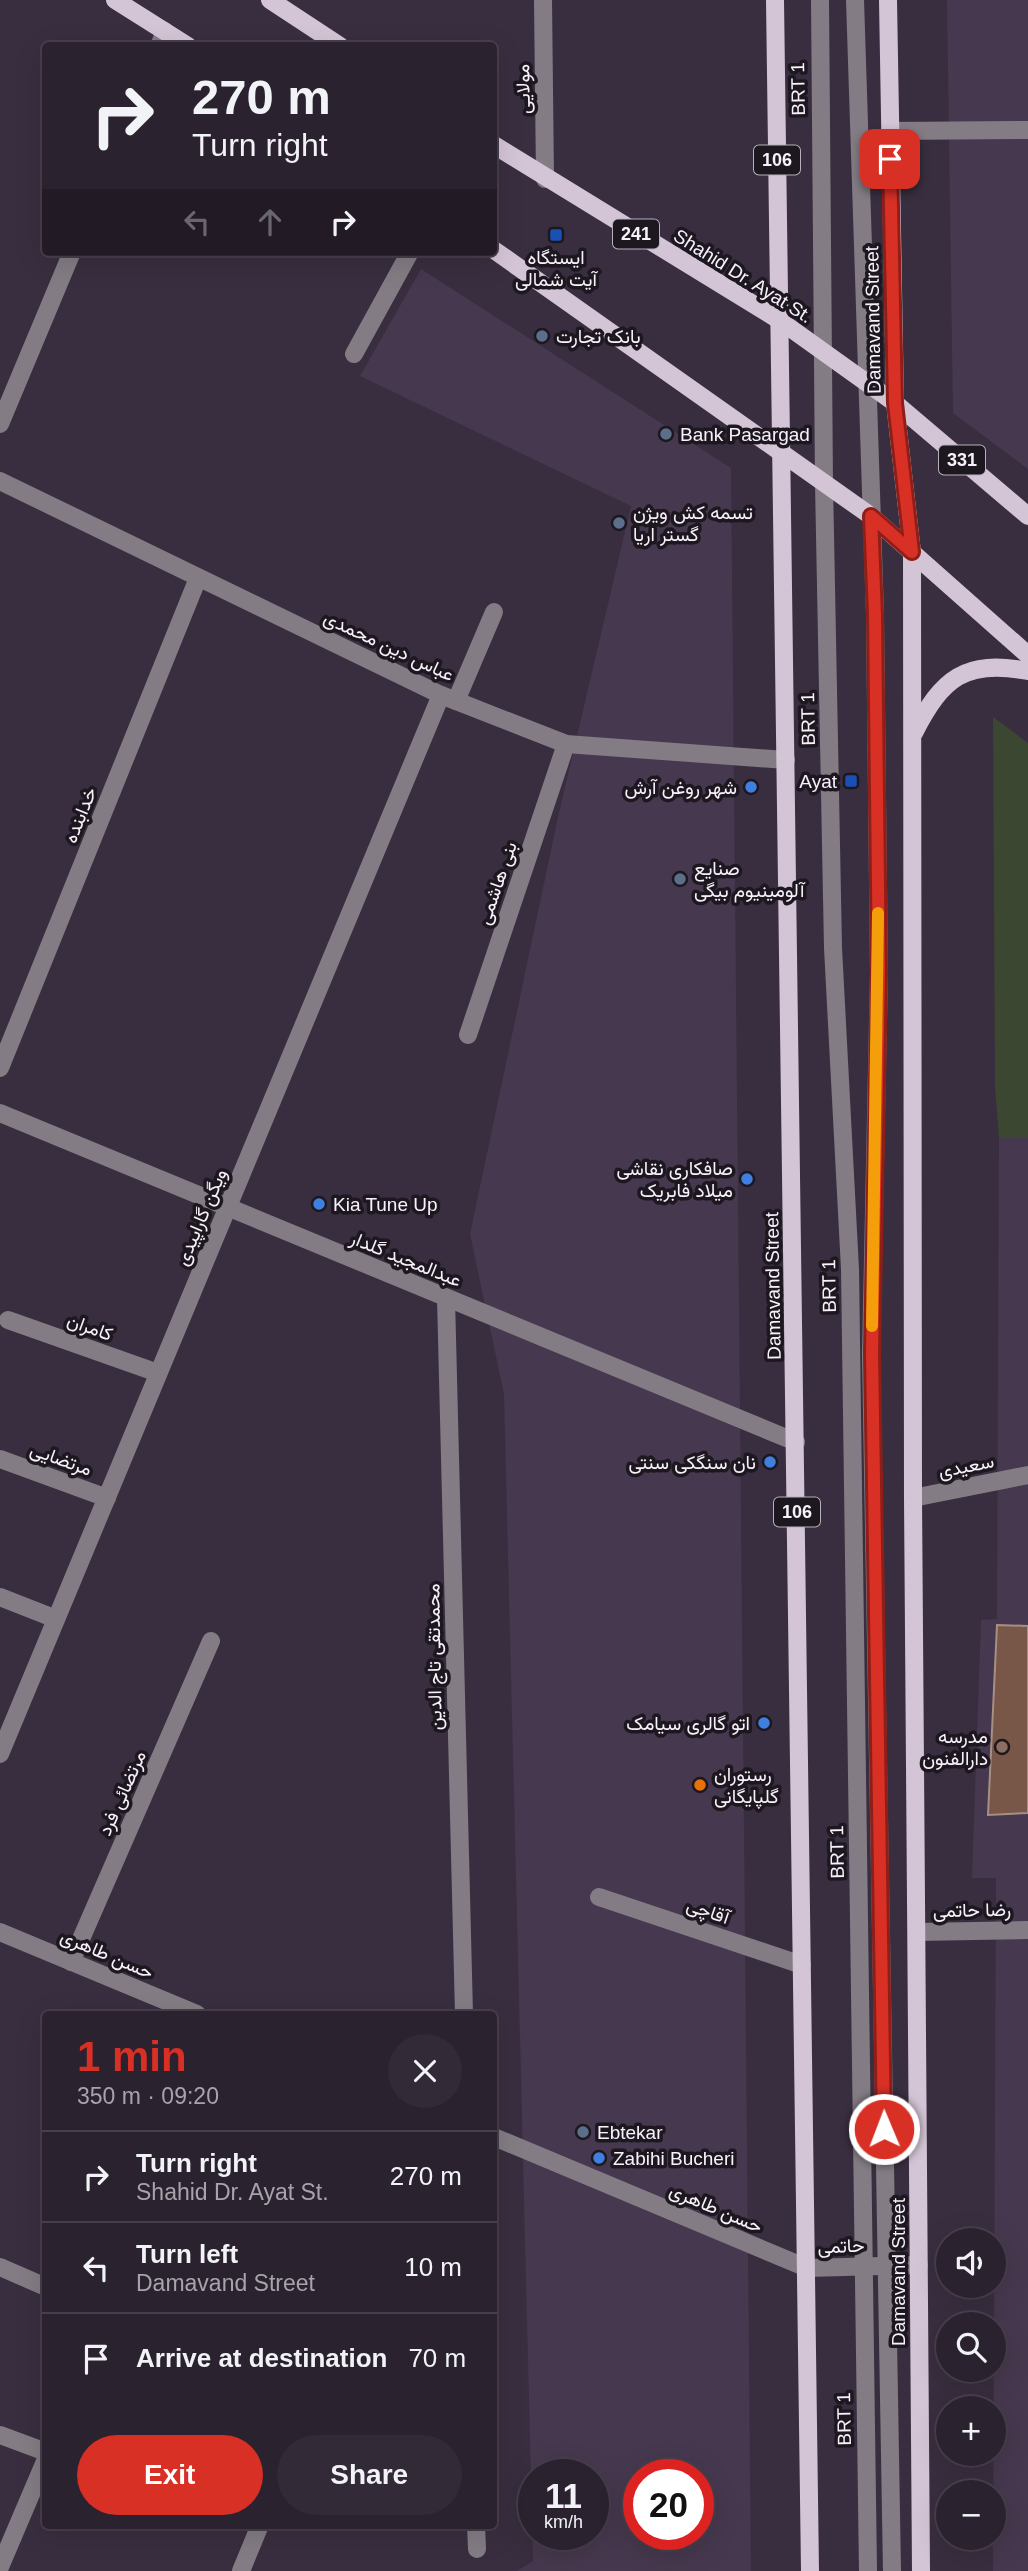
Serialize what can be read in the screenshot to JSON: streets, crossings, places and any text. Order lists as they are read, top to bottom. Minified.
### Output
{"streets":{"main road":["106","241","Shahid Dr. Ayat St.","Damavand Street","331"],"street":["مولایی","BRT 1","عباس دین محمدی","خدابنده","بنی هاشمی","ویگن گاراپیدی","عبدالمجید گلدار","کامران","مرتضایی","سعیدی","محمدتقی تاج الدین","مرتضائی فرد","رضا حاتمی","آقاچی","حسن طاهری","حاتمی"]},"crossings":[["مولایی","Shahid Dr. Ayat St."],["BRT 1","Shahid Dr. Ayat St."],["Shahid Dr. Ayat St.","Damavand Street"],["Shahid Dr. Ayat St.","331"],["Damavand Street","331"],["Damavand Street","عباس دین محمدی"],["Damavand Street","عبدالمجید گلدار"],["Damavand Street","سعیدی"],["Damavand Street","رضا حاتمی"],["Damavand Street","آقاچی"],["Damavand Street","حسن طاهری"],["Damavand Street","حاتمی"],["عباس دین محمدی","خدابنده"],["عباس دین محمدی","بنی هاشمی"],["عباس دین محمدی","ویگن گاراپیدی"],["ویگن گاراپیدی","عبدالمجید گلدار"],["ویگن گاراپیدی","کامران"],["ویگن گاراپیدی","مرتضایی"],["عبدالمجید گلدار","محمدتقی تاج الدین"],["مرتضائی فرد","حسن طاهری"],["حسن طاهری","حاتمی"]],"places":{"transit":["ایستگاه آیت شمالی","Ayat"],"other":["بانک تجارت","Bank Pasargad","تسمه کش ویژن گستر اریا","شهر روغن آرش","صنایع آلومینیوم بیگی","صافکاری نقاشی میلاد فابریک","Kia Tune Up","نان سنگکی سنتی","اتو گالری سیامک","مدرسه دارالفنون","رستوران گلپایگانی","Ebtekar","Zabihi Bucheri"]},"page":{"turn":["270 m","Turn right"],"heading":["1 min","350 m · 09:20"],"list":[{"name":"Turn right","note":"Shahid Dr. Ayat St.","value":"270 m"},{"name":"Turn left","note":"Damavand Street","value":"10 m"},{"name":"Arrive at destination","value":"70 m"}],"map_buttons":["+","−"],"buttons":["Exit","Share"],"speed":"11 km/h","limit":"20"}}
